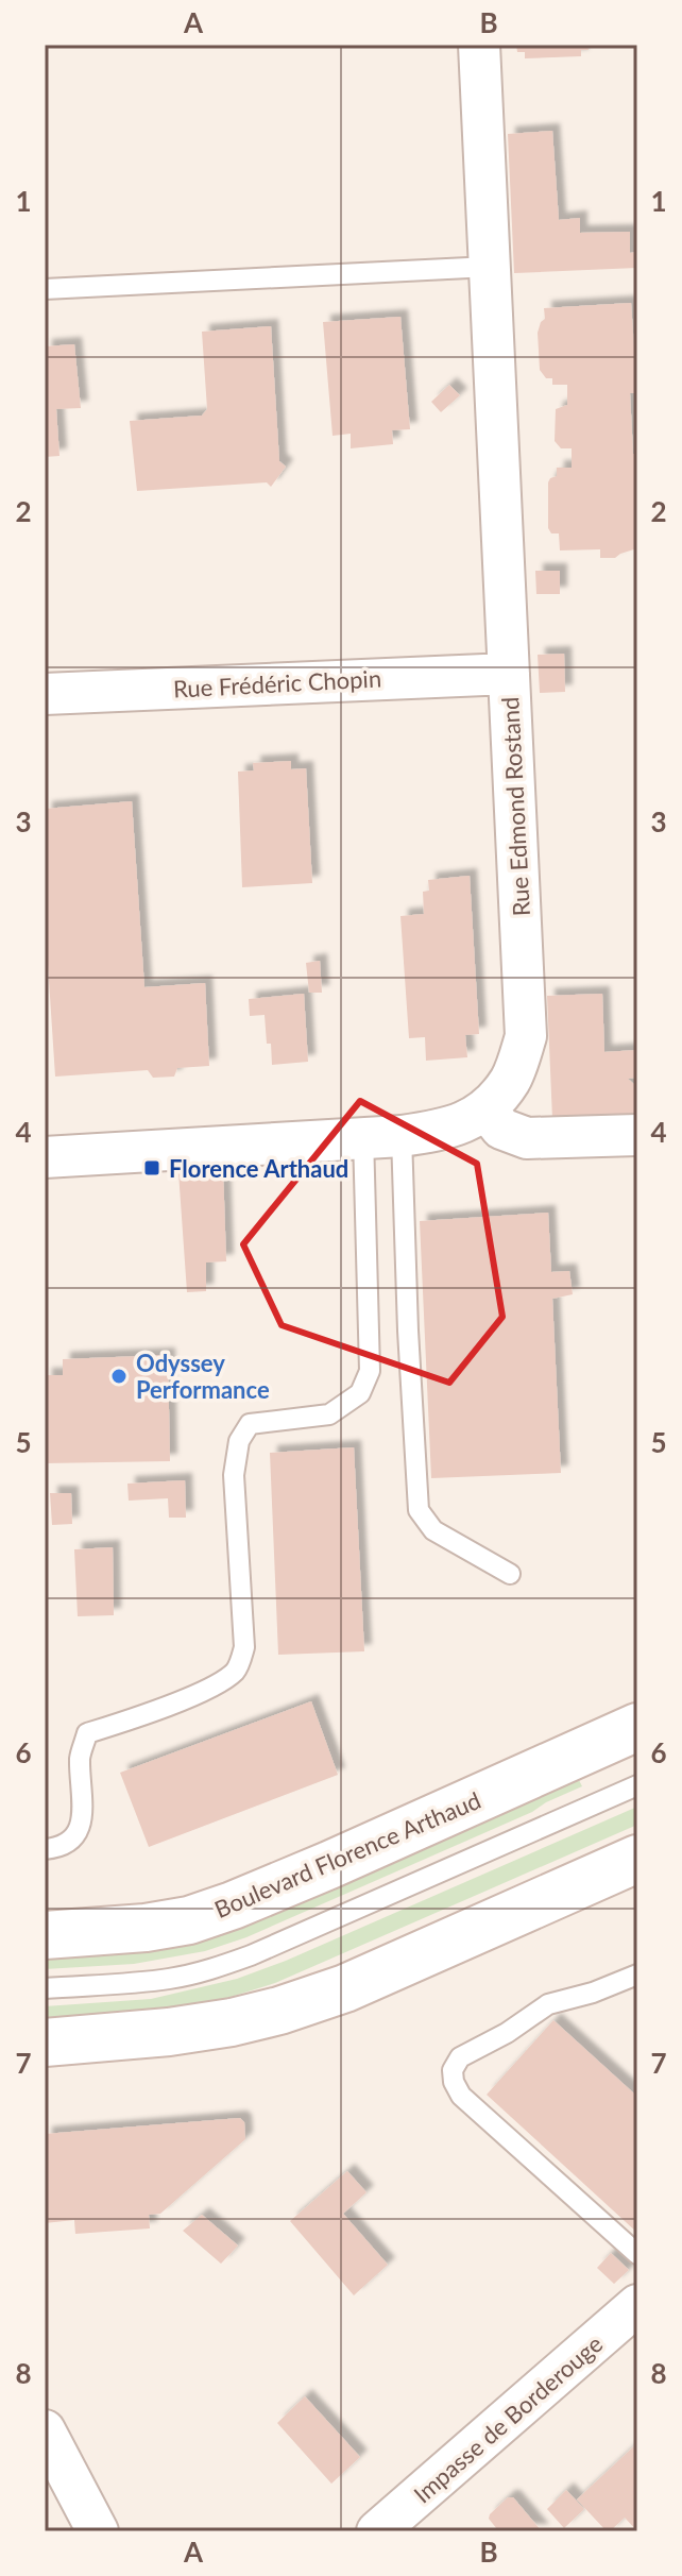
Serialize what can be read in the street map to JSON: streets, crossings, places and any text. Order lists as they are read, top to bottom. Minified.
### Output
{"streets":{"main road":["Boulevard Florence Arthaud"],"street":["Rue Frédéric Chopin","Rue Edmond Rostand","Impasse de Borderouge"]},"crossings":[["Rue Frédéric Chopin","Rue Edmond Rostand"]],"places":{"transit":["Florence Arthaud"],"other":["Odyssey Performance"]},"grid":{"columns":["A","B"],"rows":["1","2","3","4","5","6","7","8"]}}
